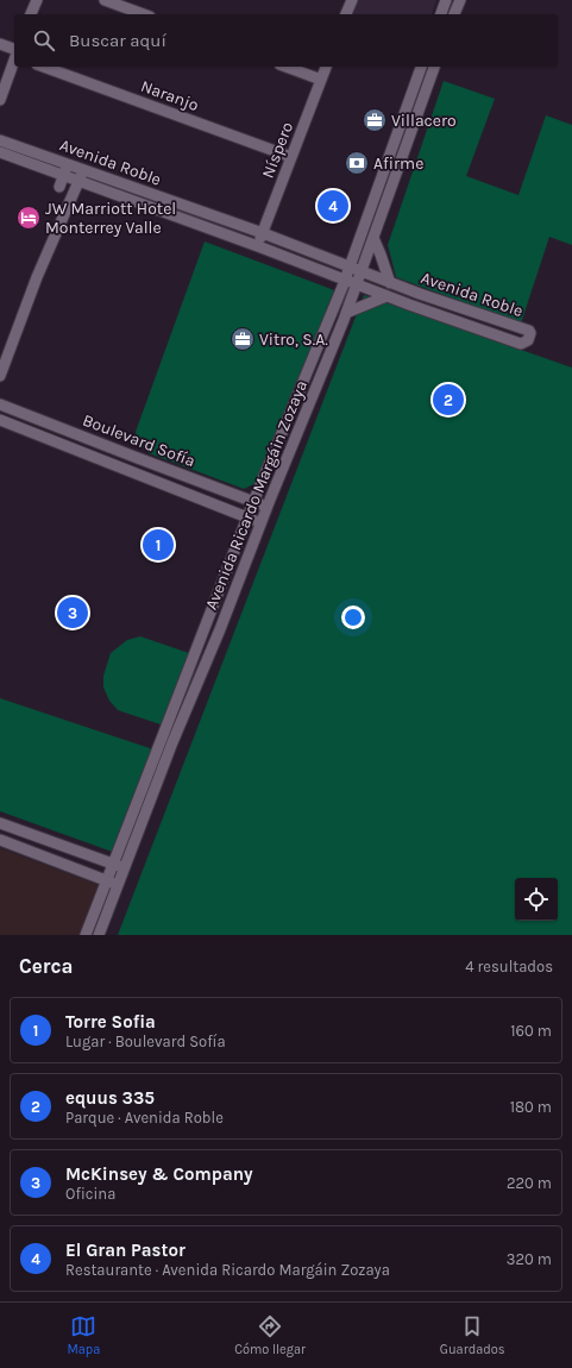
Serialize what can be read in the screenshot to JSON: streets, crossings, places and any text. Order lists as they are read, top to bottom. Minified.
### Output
{"streets":{"street":["Naranjo","Níspero","Avenida Roble","Boulevard Sofía","Avenida Ricardo Margáin Zozaya"]},"crossings":[["Naranjo","Níspero"],["Níspero","Avenida Roble"],["Avenida Roble","Avenida Ricardo Margáin Zozaya"],["Boulevard Sofía","Avenida Ricardo Margáin Zozaya"]],"places":{"office":["Villacero","Vitro, S.A."],"bank":["Afirme"],"hotel":["JW Marriott Hotel Monterrey Valle"]},"page":{"search":"Buscar aquí","pins":["4","2","1","3"],"heading":["Cerca","4 resultados"],"list":[{"mark":"1","name":"Torre Sofia","note":"Lugar · Boulevard Sofía","value":"160 m"},{"mark":"2","name":"equus 335","note":"Parque · Avenida Roble","value":"180 m"},{"mark":"3","name":"McKinsey & Company","note":"Oficina","value":"220 m"},{"mark":"4","name":"El Gran Pastor","note":"Restaurante · Avenida Ricardo Margáin Zozaya","value":"320 m"}],"nav":["Mapa","Cómo llegar","Guardados"]}}
